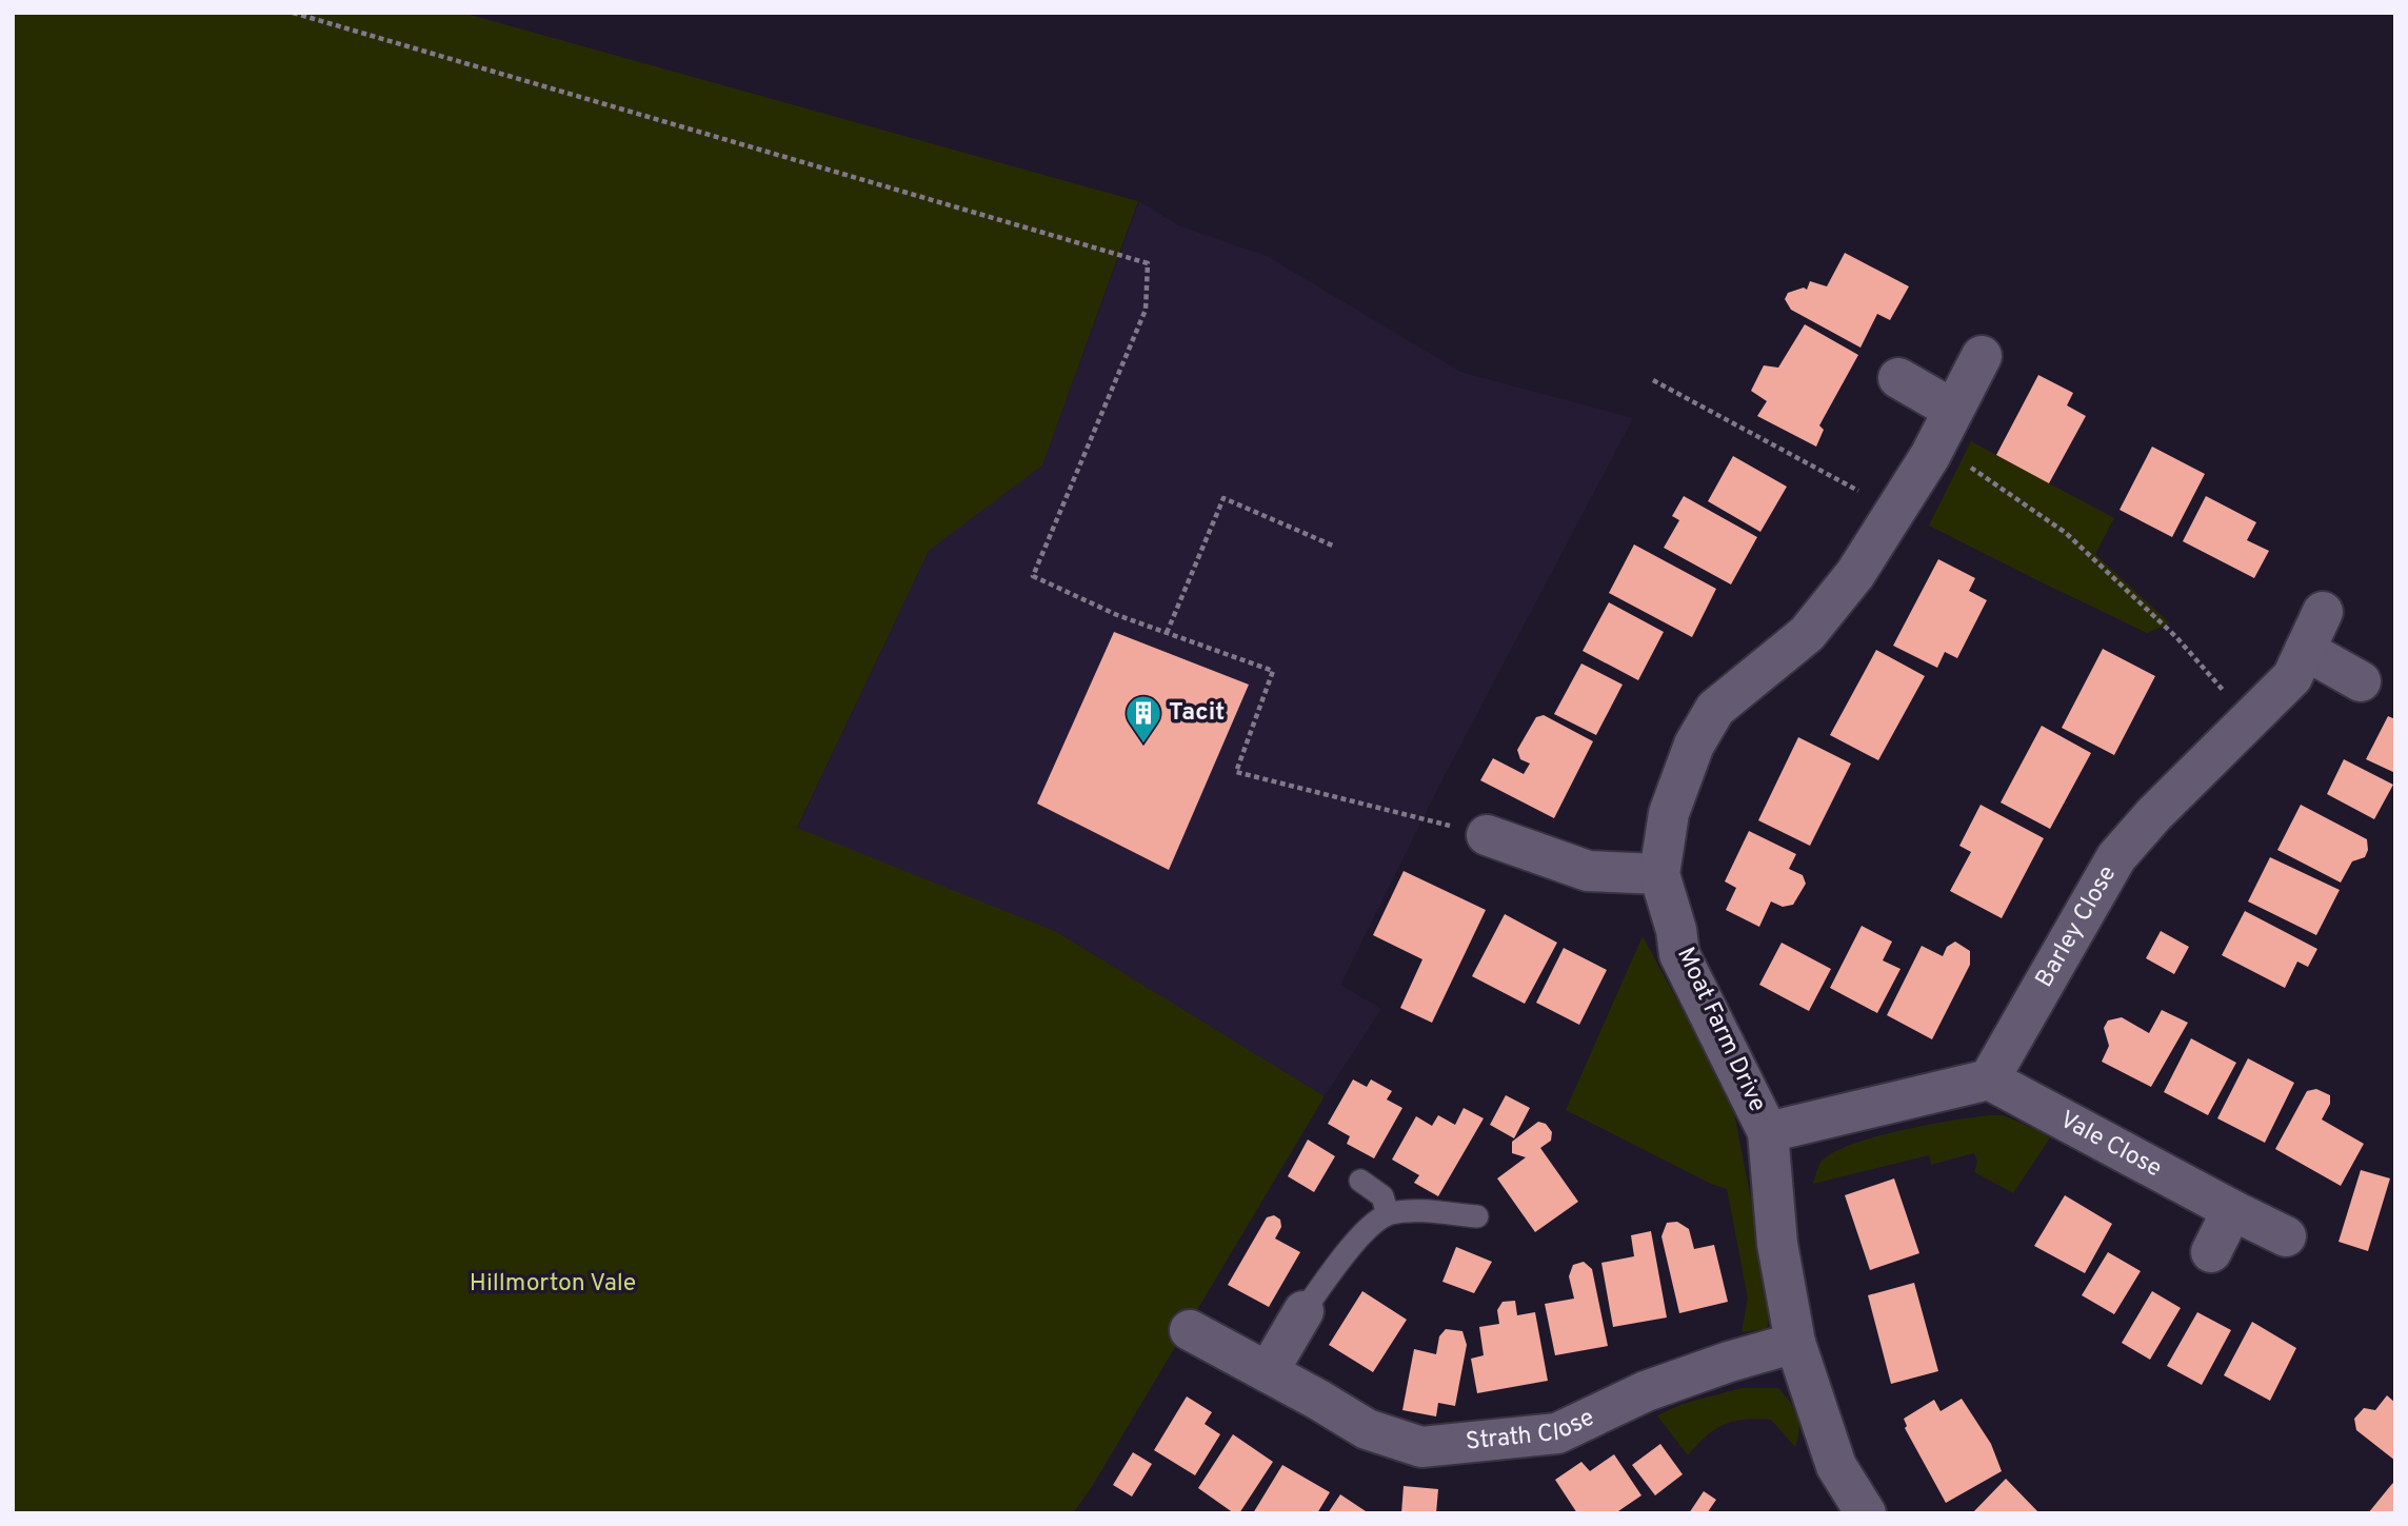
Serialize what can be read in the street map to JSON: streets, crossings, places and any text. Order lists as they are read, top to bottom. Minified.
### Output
{"streets":{"street":["Barley Close","Moat Farm Drive","Vale Close","Strath Close"]},"crossings":[["Barley Close","Vale Close"],["Moat Farm Drive","Strath Close"]],"parks":["Hillmorton Vale"],"places":{"building":["Tacit"]}}
